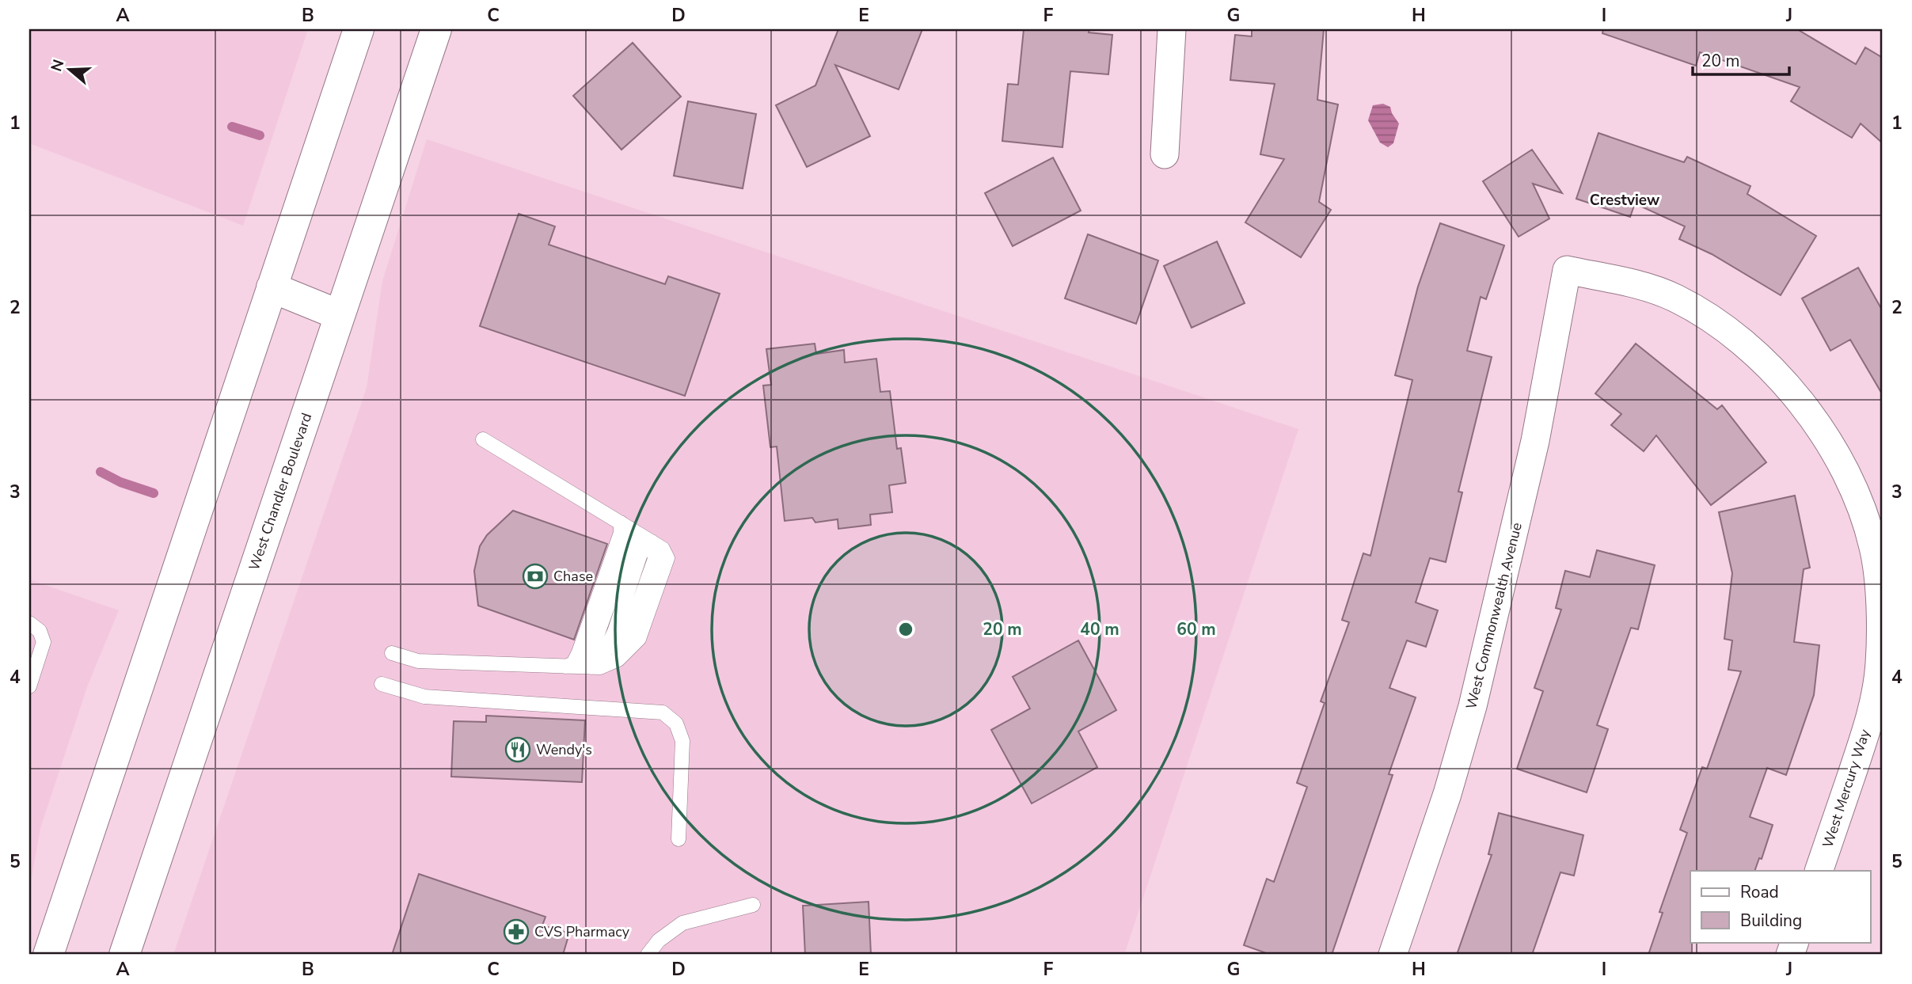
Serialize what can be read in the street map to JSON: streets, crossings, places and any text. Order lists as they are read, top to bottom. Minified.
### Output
{"streets":{"main road":["West Chandler Boulevard"],"street":["West Commonwealth Avenue","West Mercury Way"]},"crossings":[["West Commonwealth Avenue","West Mercury Way"]],"districts":["Crestview"],"places":{"bank":["Chase"],"restaurant":["Wendy's"],"pharmacy":["CVS Pharmacy"]},"legend":["Road","Building"],"scale_bar":"20 m","north":"left","grid":{"columns":["A","B","C","D","E","F","G","H","I","J"],"rows":["1","2","3","4","5"]},"rings":["20 m","40 m","60 m"]}
